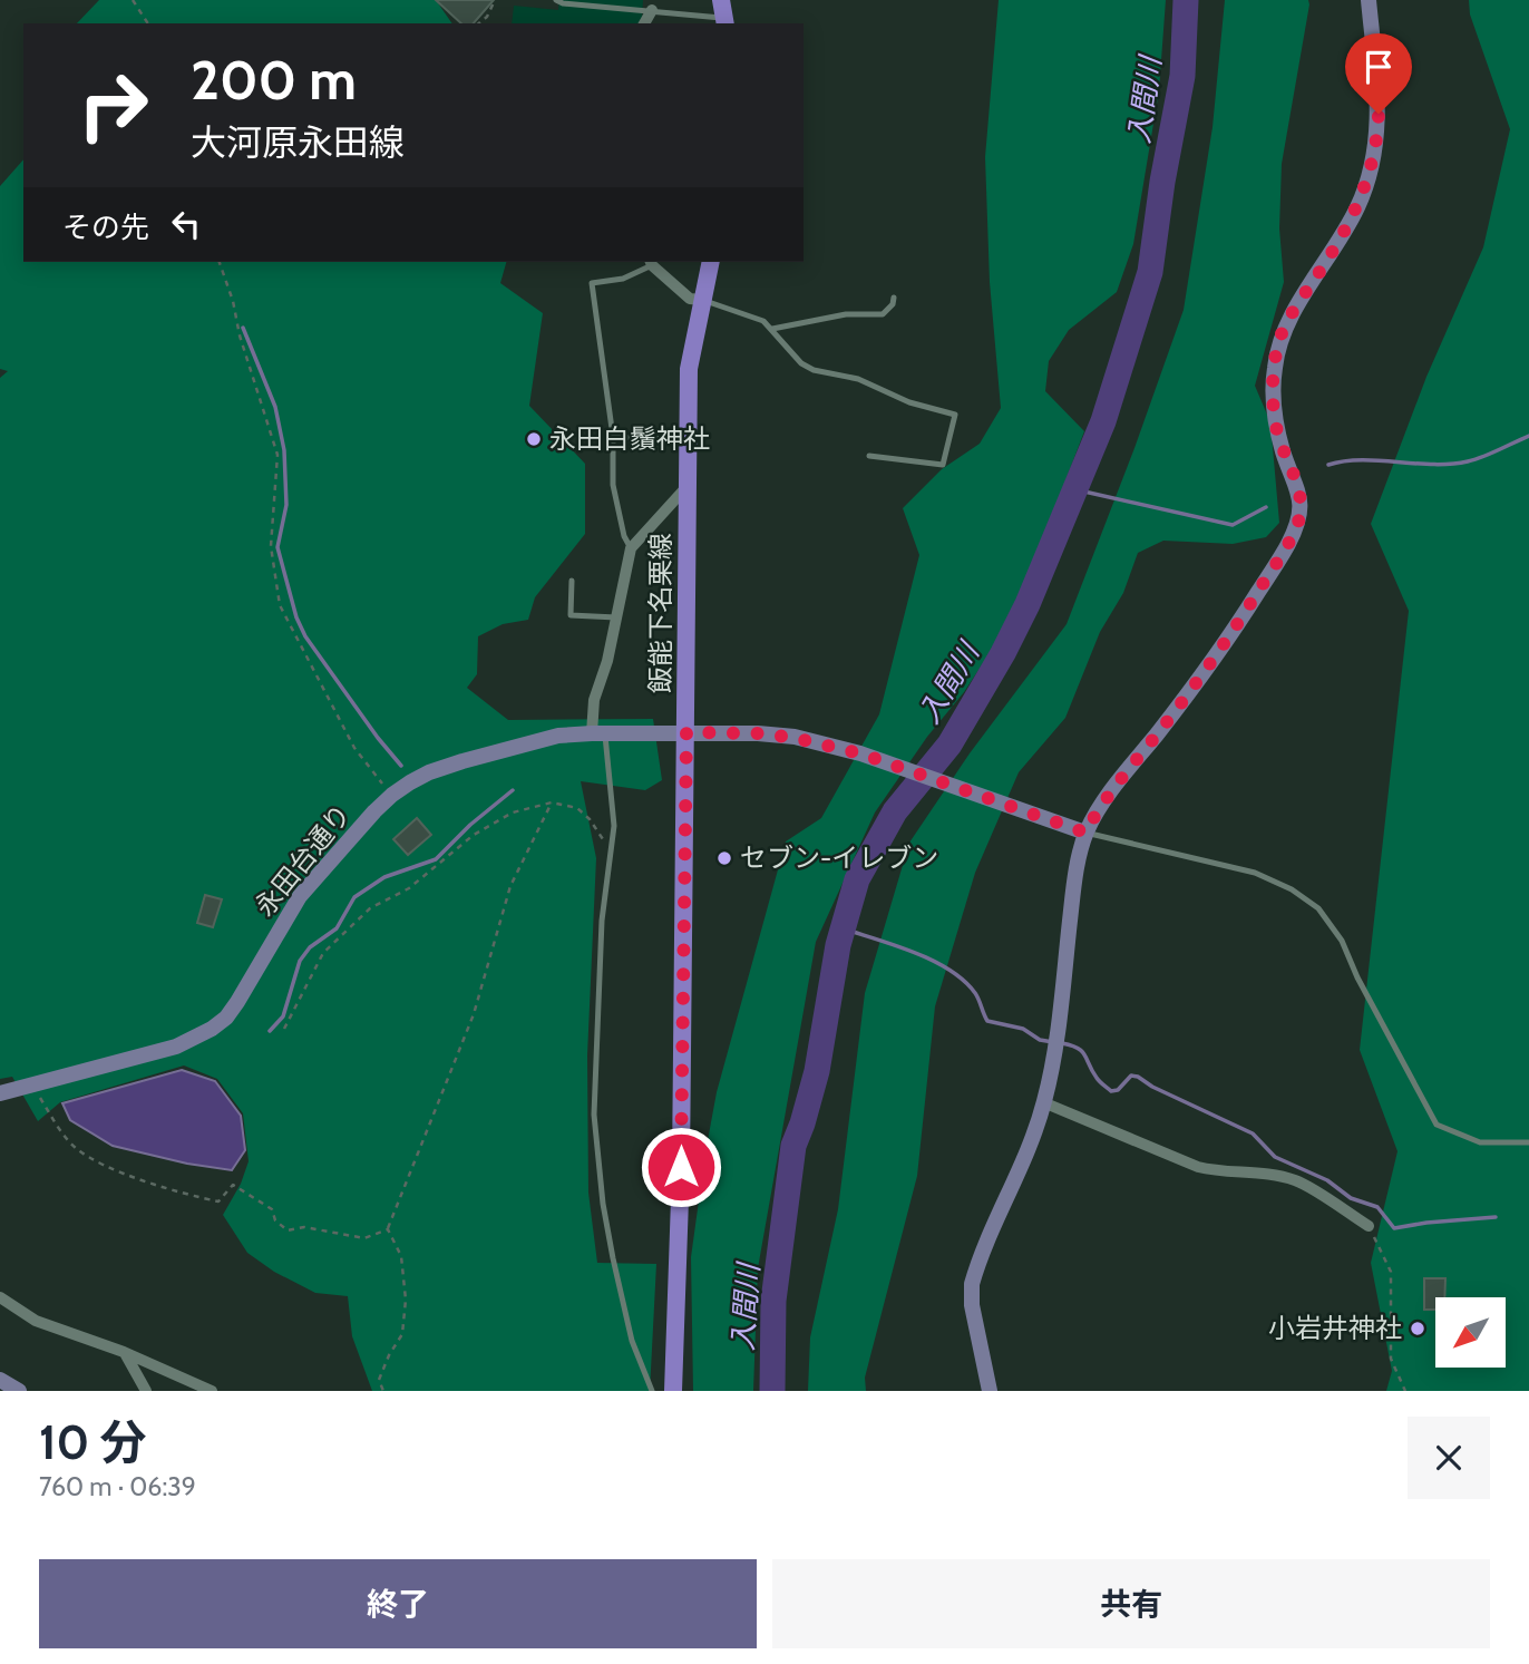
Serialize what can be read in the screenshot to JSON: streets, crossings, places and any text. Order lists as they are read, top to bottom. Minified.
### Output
{"streets":{"main road":["飯能下名栗線"],"street":["永田台通り"]},"crossings":[["飯能下名栗線","永田台通り"]],"water":["入間川"],"places":["永田白鬚神社","セブン-イレブン","小岩井神社"],"north":"bottom left","page":{"turn":["200 m","大河原永田線"],"then":"その先","heading":["10 分","760 m · 06:39"],"buttons":["終了","共有"]}}
